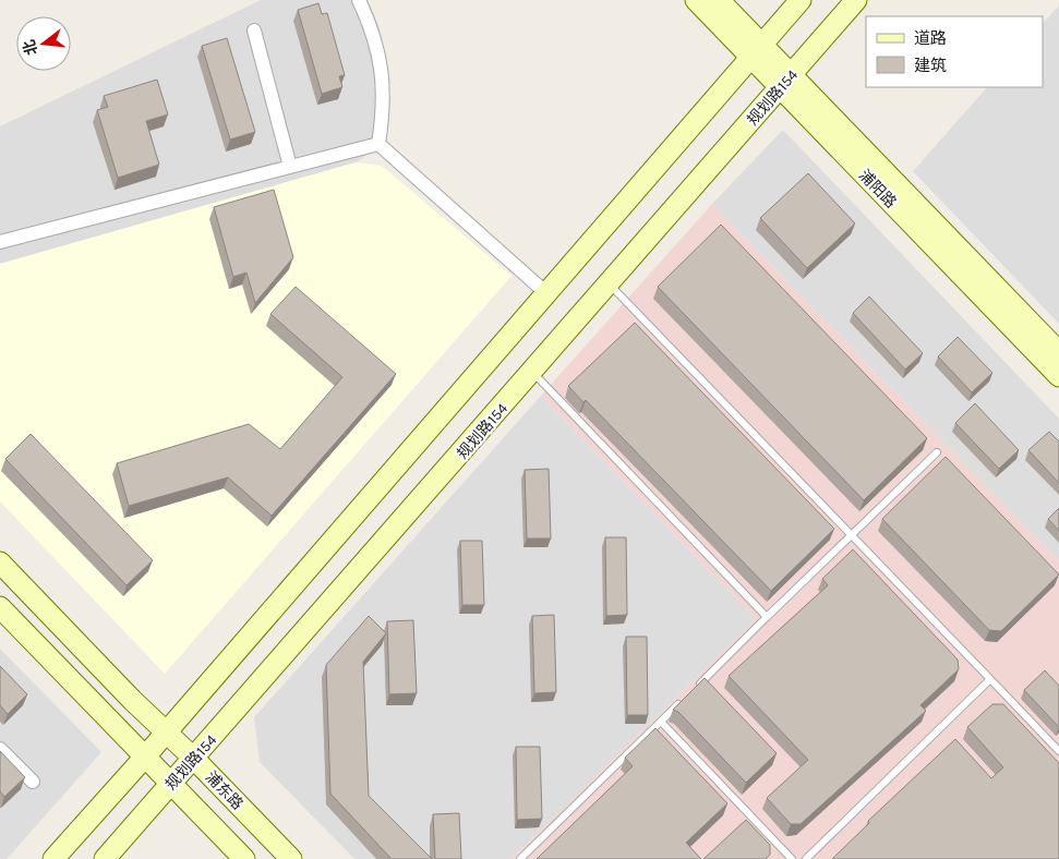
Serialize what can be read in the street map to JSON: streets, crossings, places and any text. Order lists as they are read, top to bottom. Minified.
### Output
{"streets":{"main road":["规划路154","浦阳路","浦东路"]},"crossings":[["规划路154","浦阳路"],["规划路154","浦东路"]],"legend":["道路","建筑"],"north":"left"}
